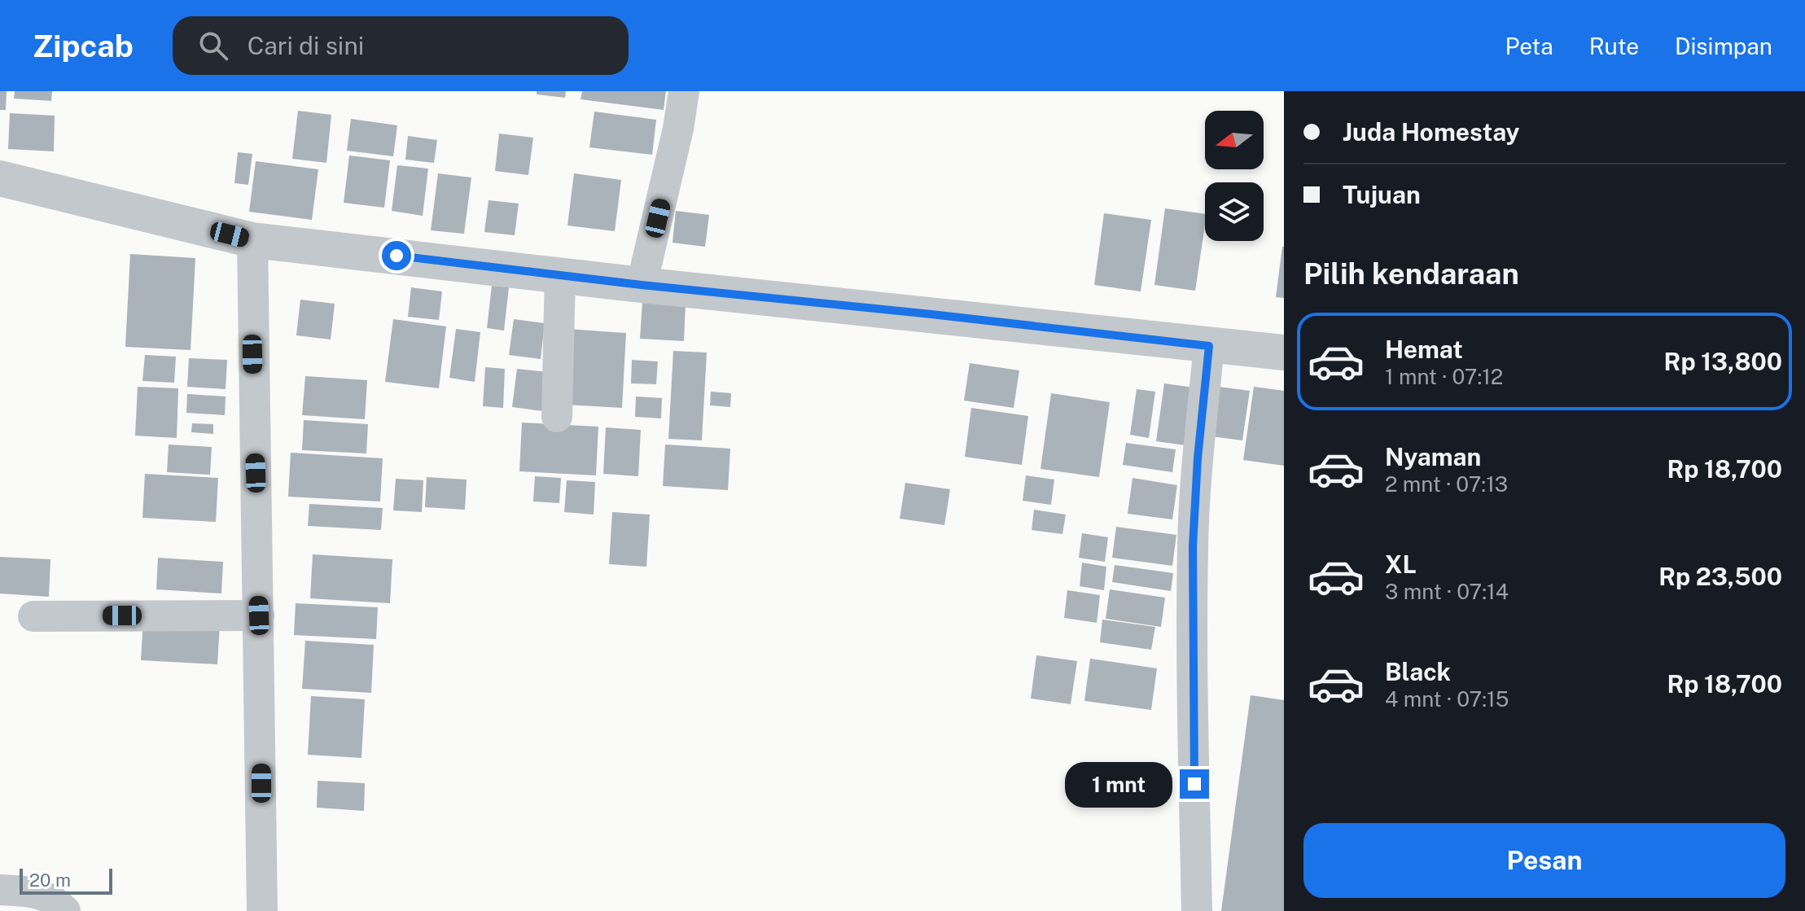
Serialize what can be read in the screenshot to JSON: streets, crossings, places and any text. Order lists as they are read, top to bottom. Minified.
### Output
{"scale_bar":"20 m","north":"left","page":{"header":"Zipcab","search":"Cari di sini","nav":["Peta","Rute","Disimpan"],"banner":["Juda Homestay","Tujuan"],"heading":"Pilih kendaraan","list":[{"name":"Hemat","note":"1 mnt · 07:12","value":"Rp 13,800"},{"name":"Nyaman","note":"2 mnt · 07:13","value":"Rp 18,700"},{"name":"XL","note":"3 mnt · 07:14","value":"Rp 23,500"},{"name":"Black","note":"4 mnt · 07:15","value":"Rp 18,700"}],"bubble":"1 mnt","buttons":"Pesan","scale":"20 m"}}
